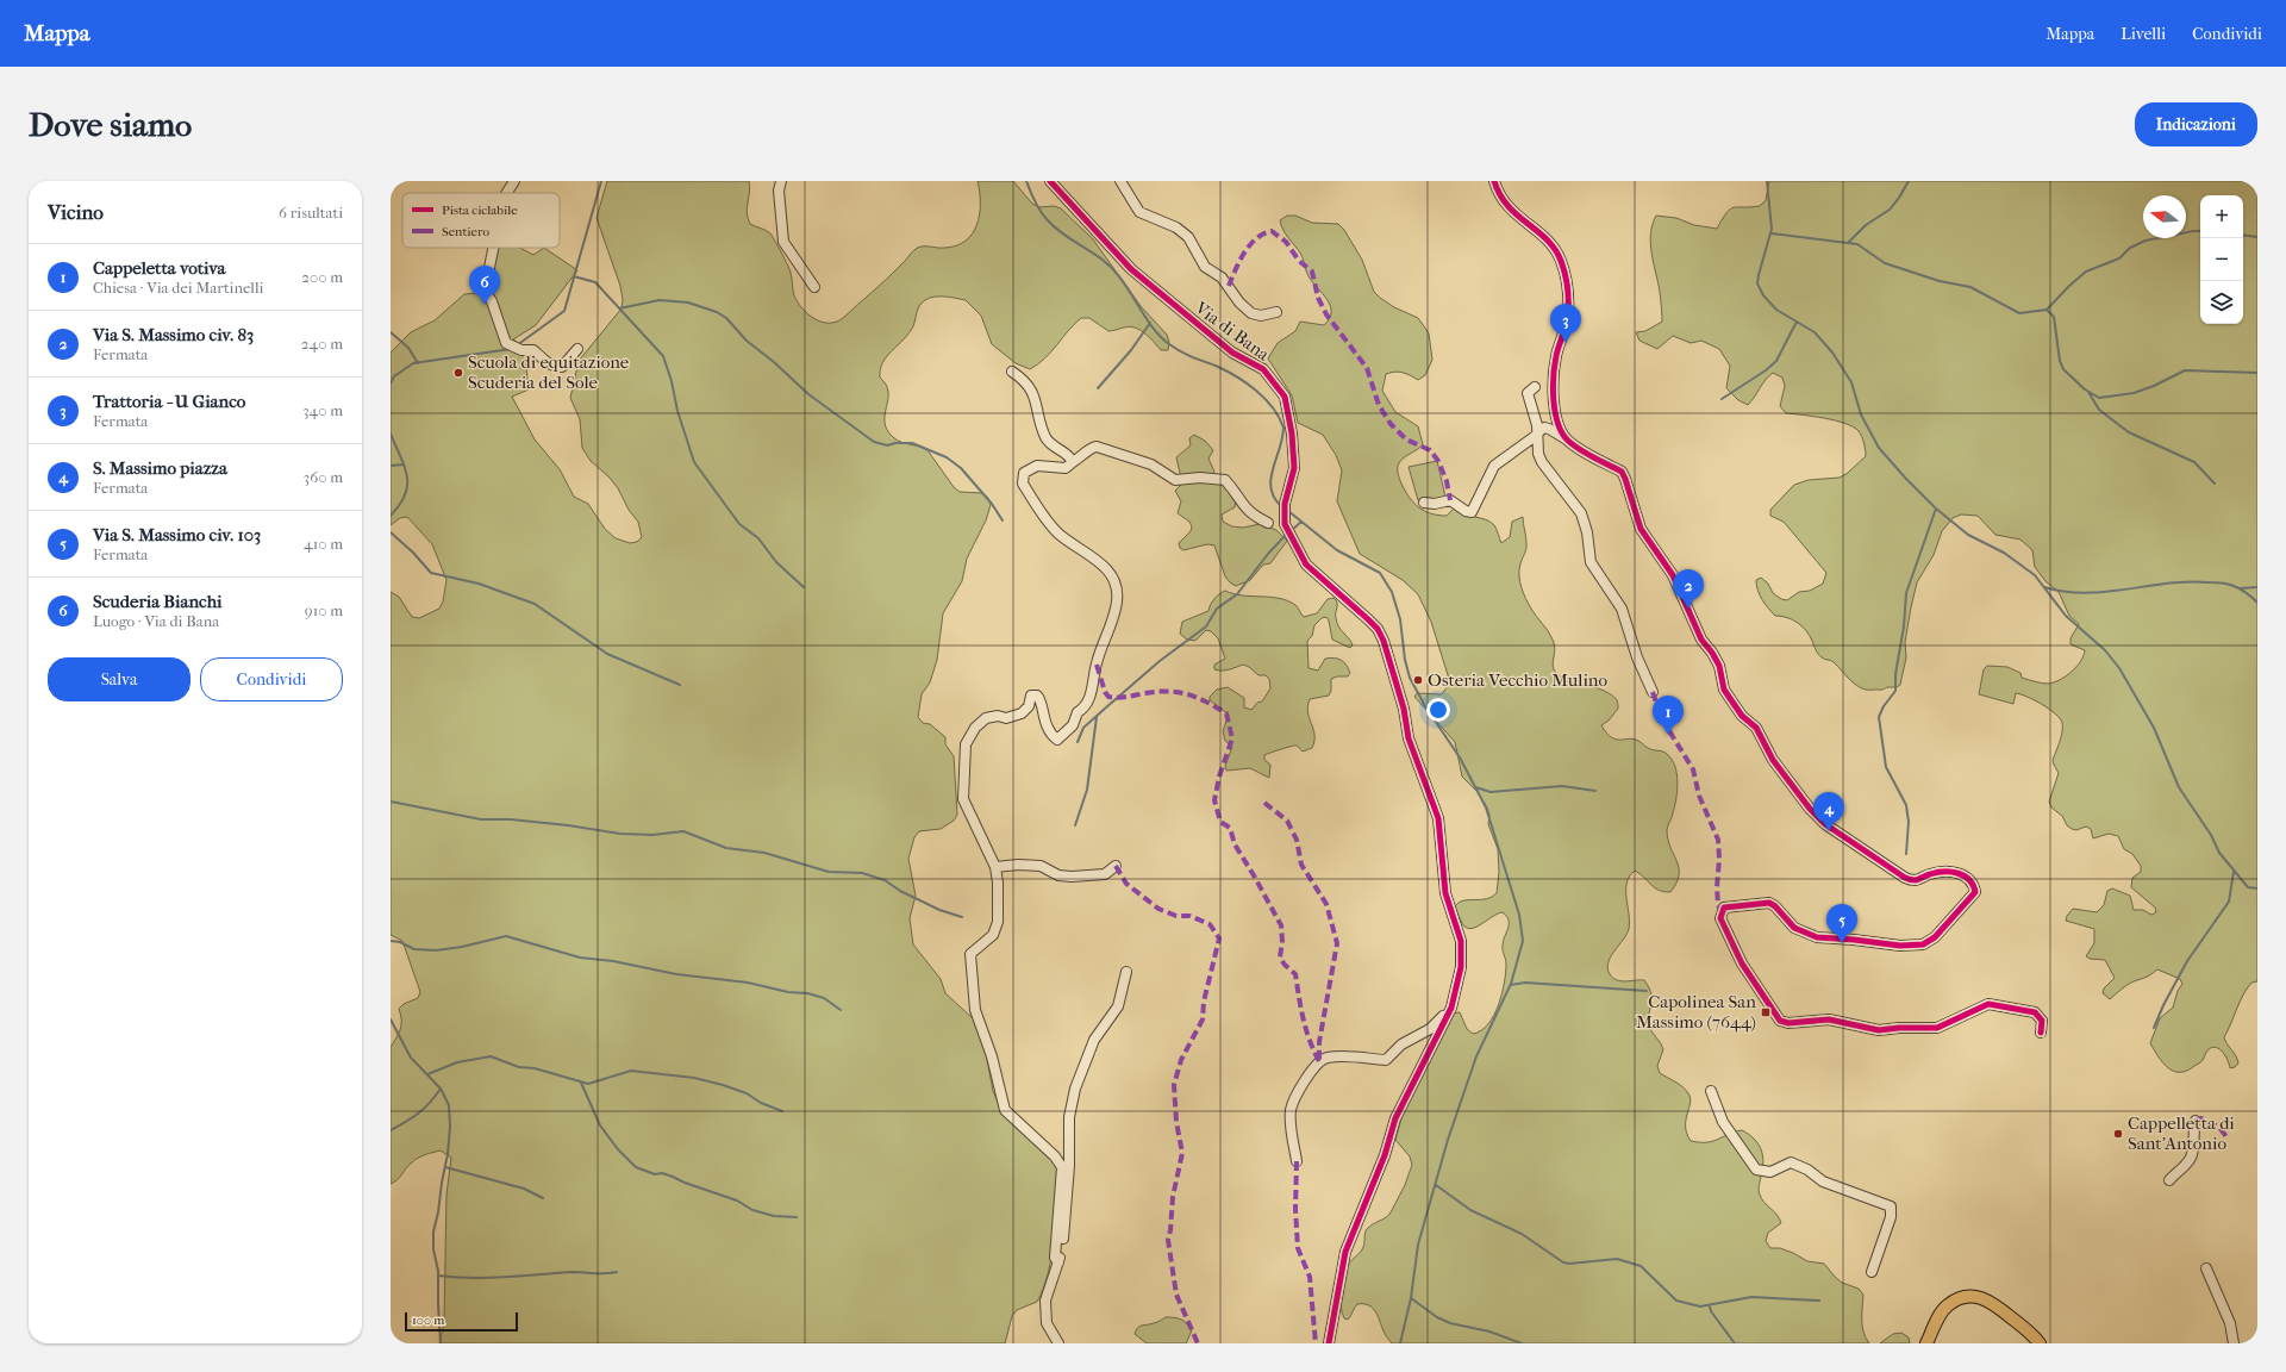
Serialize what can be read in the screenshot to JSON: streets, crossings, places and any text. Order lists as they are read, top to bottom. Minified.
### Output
{"streets":{"street":["Via di Bana"]},"places":{"other":["Scuola di equitazione Scuderia del Sole","Osteria Vecchio Mulino","Cappelletta di Sant'Antonio"],"transit":["Capolinea San Massimo (7644)"]},"legend":["Pista ciclabile","Sentiero"],"scale_bar":"100 m","north":"left","page":{"header":"Mappa","nav":["Mappa","Livelli","Condividi"],"buttons":["Indicazioni",["Salva","Condividi"]],"title":"Dove siamo","heading":["Vicino","6 risultati"],"map_buttons":["+","−"],"list":[{"mark":"1","name":"Cappeletta votiva","note":"Chiesa · Via dei Martinelli","value":"200 m"},{"mark":"2","name":"Via S. Massimo civ. 83","note":"Fermata","value":"240 m"},{"mark":"3","name":"Trattoria - U Gianco","note":"Fermata","value":"340 m"},{"mark":"4","name":"S. Massimo piazza","note":"Fermata","value":"360 m"},{"mark":"5","name":"Via S. Massimo civ. 103","note":"Fermata","value":"410 m"},{"mark":"6","name":"Scuderia Bianchi","note":"Luogo · Via di Bana","value":"910 m"}],"pins":["6","3","2","1","4","5"],"scale":"100 m"}}
